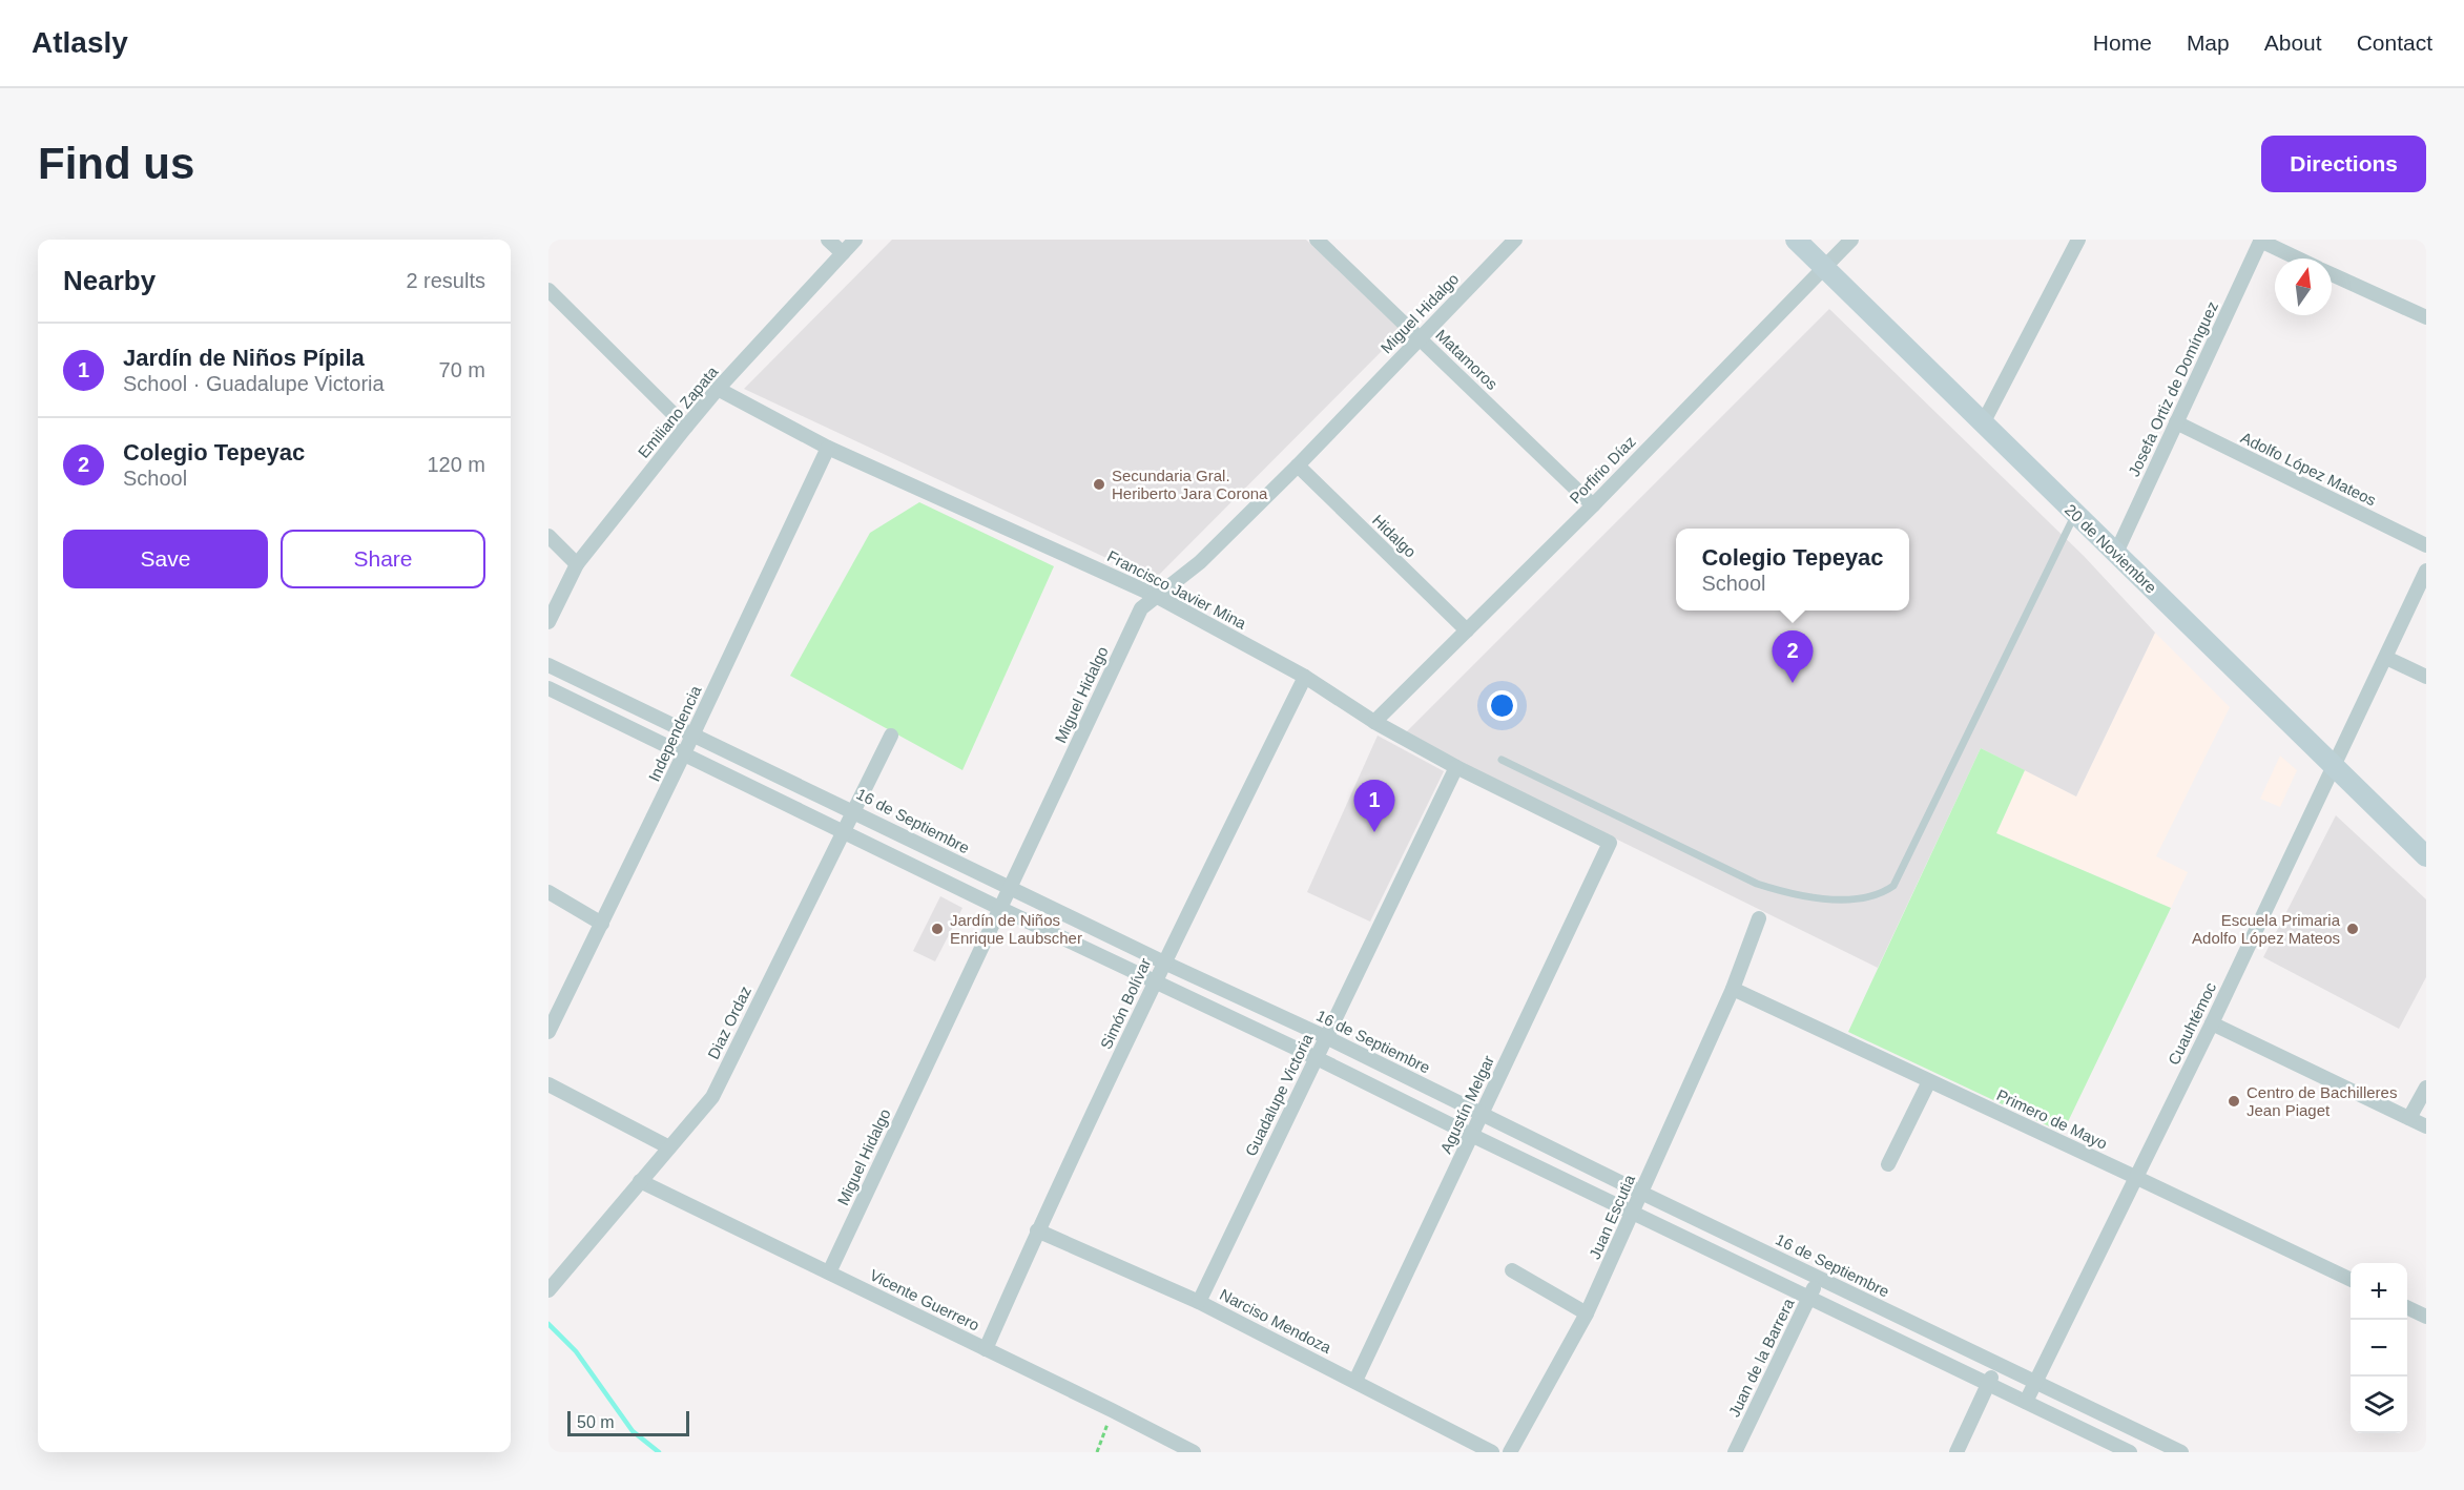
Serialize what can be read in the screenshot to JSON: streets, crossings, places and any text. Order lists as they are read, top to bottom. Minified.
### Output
{"streets":{"main road":["20 de Noviembre"],"street":["Miguel Hidalgo","Matamoros","Josefa Ortiz de Domínguez","Emiliano Zapata","Adolfo López Mateos","Porfirio Díaz","Hidalgo","Francisco Javier Mina","Independencia","16 de Septiembre","Simón Bolívar","Diaz Ordaz","Cuauhtémoc","Guadalupe Victoria","Agustín Melgar","Primero de Mayo","Juan Escutia","Vicente Guerrero","Narciso Mendoza","Juan de la Barrera"]},"crossings":[["Miguel Hidalgo","Matamoros"],["Miguel Hidalgo","Hidalgo"],["Miguel Hidalgo","Francisco Javier Mina"],["Miguel Hidalgo","16 de Septiembre"],["Miguel Hidalgo","Vicente Guerrero"],["Matamoros","Porfirio Díaz"],["Josefa Ortiz de Domínguez","Adolfo López Mateos"],["Josefa Ortiz de Domínguez","20 de Noviembre"],["Emiliano Zapata","Francisco Javier Mina"],["Porfirio Díaz","Hidalgo"],["Porfirio Díaz","20 de Noviembre"],["Porfirio Díaz","Francisco Javier Mina"],["20 de Noviembre","Cuauhtémoc"],["Francisco Javier Mina","Independencia"],["Francisco Javier Mina","Simón Bolívar"],["Francisco Javier Mina","Guadalupe Victoria"],["Francisco Javier Mina","Agustín Melgar"],["Independencia","16 de Septiembre"],["16 de Septiembre","Simón Bolívar"],["16 de Septiembre","Diaz Ordaz"],["16 de Septiembre","Cuauhtémoc"],["16 de Septiembre","Guadalupe Victoria"],["16 de Septiembre","Agustín Melgar"],["16 de Septiembre","Juan Escutia"],["16 de Septiembre","Juan de la Barrera"],["Simón Bolívar","Vicente Guerrero"],["Simón Bolívar","Narciso Mendoza"],["Diaz Ordaz","Vicente Guerrero"],["Cuauhtémoc","Primero de Mayo"],["Guadalupe Victoria","Narciso Mendoza"],["Agustín Melgar","Narciso Mendoza"],["Primero de Mayo","Juan Escutia"]],"places":["Secundaria Gral. Heriberto Jara Corona","Jardín de Niños Enrique Laubscher","Escuela Primaria Adolfo López Mateos","Centro de Bachilleres Jean Piaget"],"scale_bar":"50 m","north":"top","page":{"header":"Atlasly","nav":["Home","Map","About","Contact"],"buttons":["Directions",["Save","Share"]],"title":"Find us","heading":["Nearby","2 results"],"list":[{"mark":"1","name":"Jardín de Niños Pípila","note":"School · Guadalupe Victoria","value":"70 m"},{"mark":"2","name":"Colegio Tepeyac","note":"School","value":"120 m"}],"popup":["Colegio Tepeyac","School"],"pins":["2","1"],"map_buttons":["+","−"],"scale":"50 m"}}
